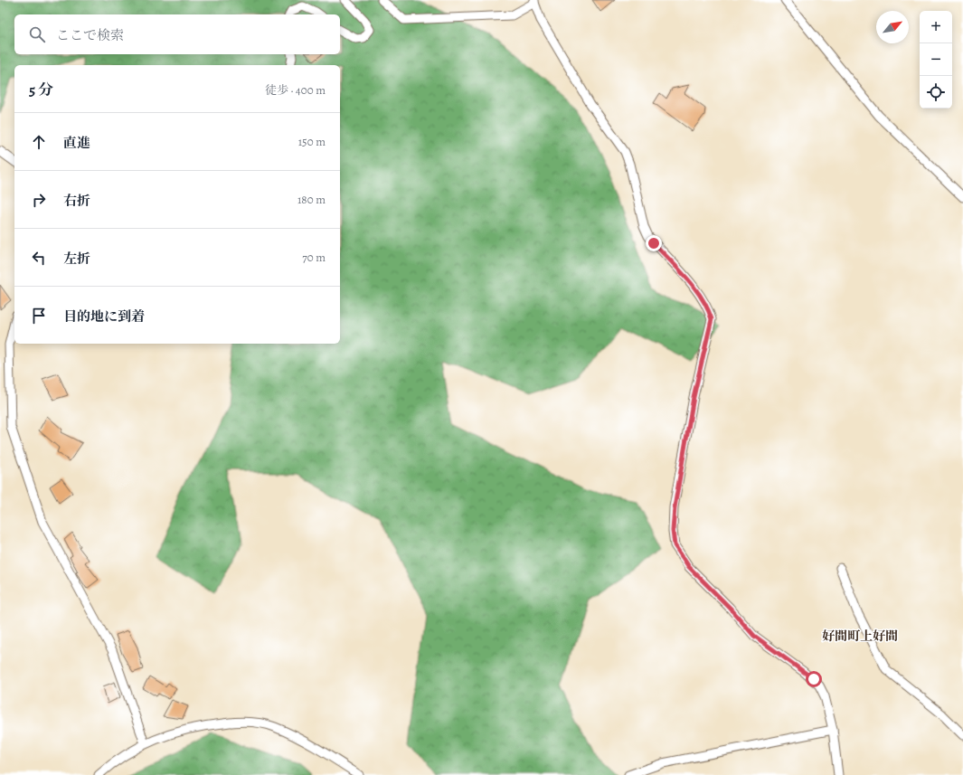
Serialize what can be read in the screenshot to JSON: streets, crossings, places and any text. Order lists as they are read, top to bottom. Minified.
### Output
{"districts":["好間町上好間"],"north":"top right","page":{"map_buttons":["+","−"],"search":"ここで検索","heading":["5 分","徒歩 · 400 m"],"list":[["直進","150 m"],["右折","180 m"],["左折","70 m"],"目的地に到着"]}}
